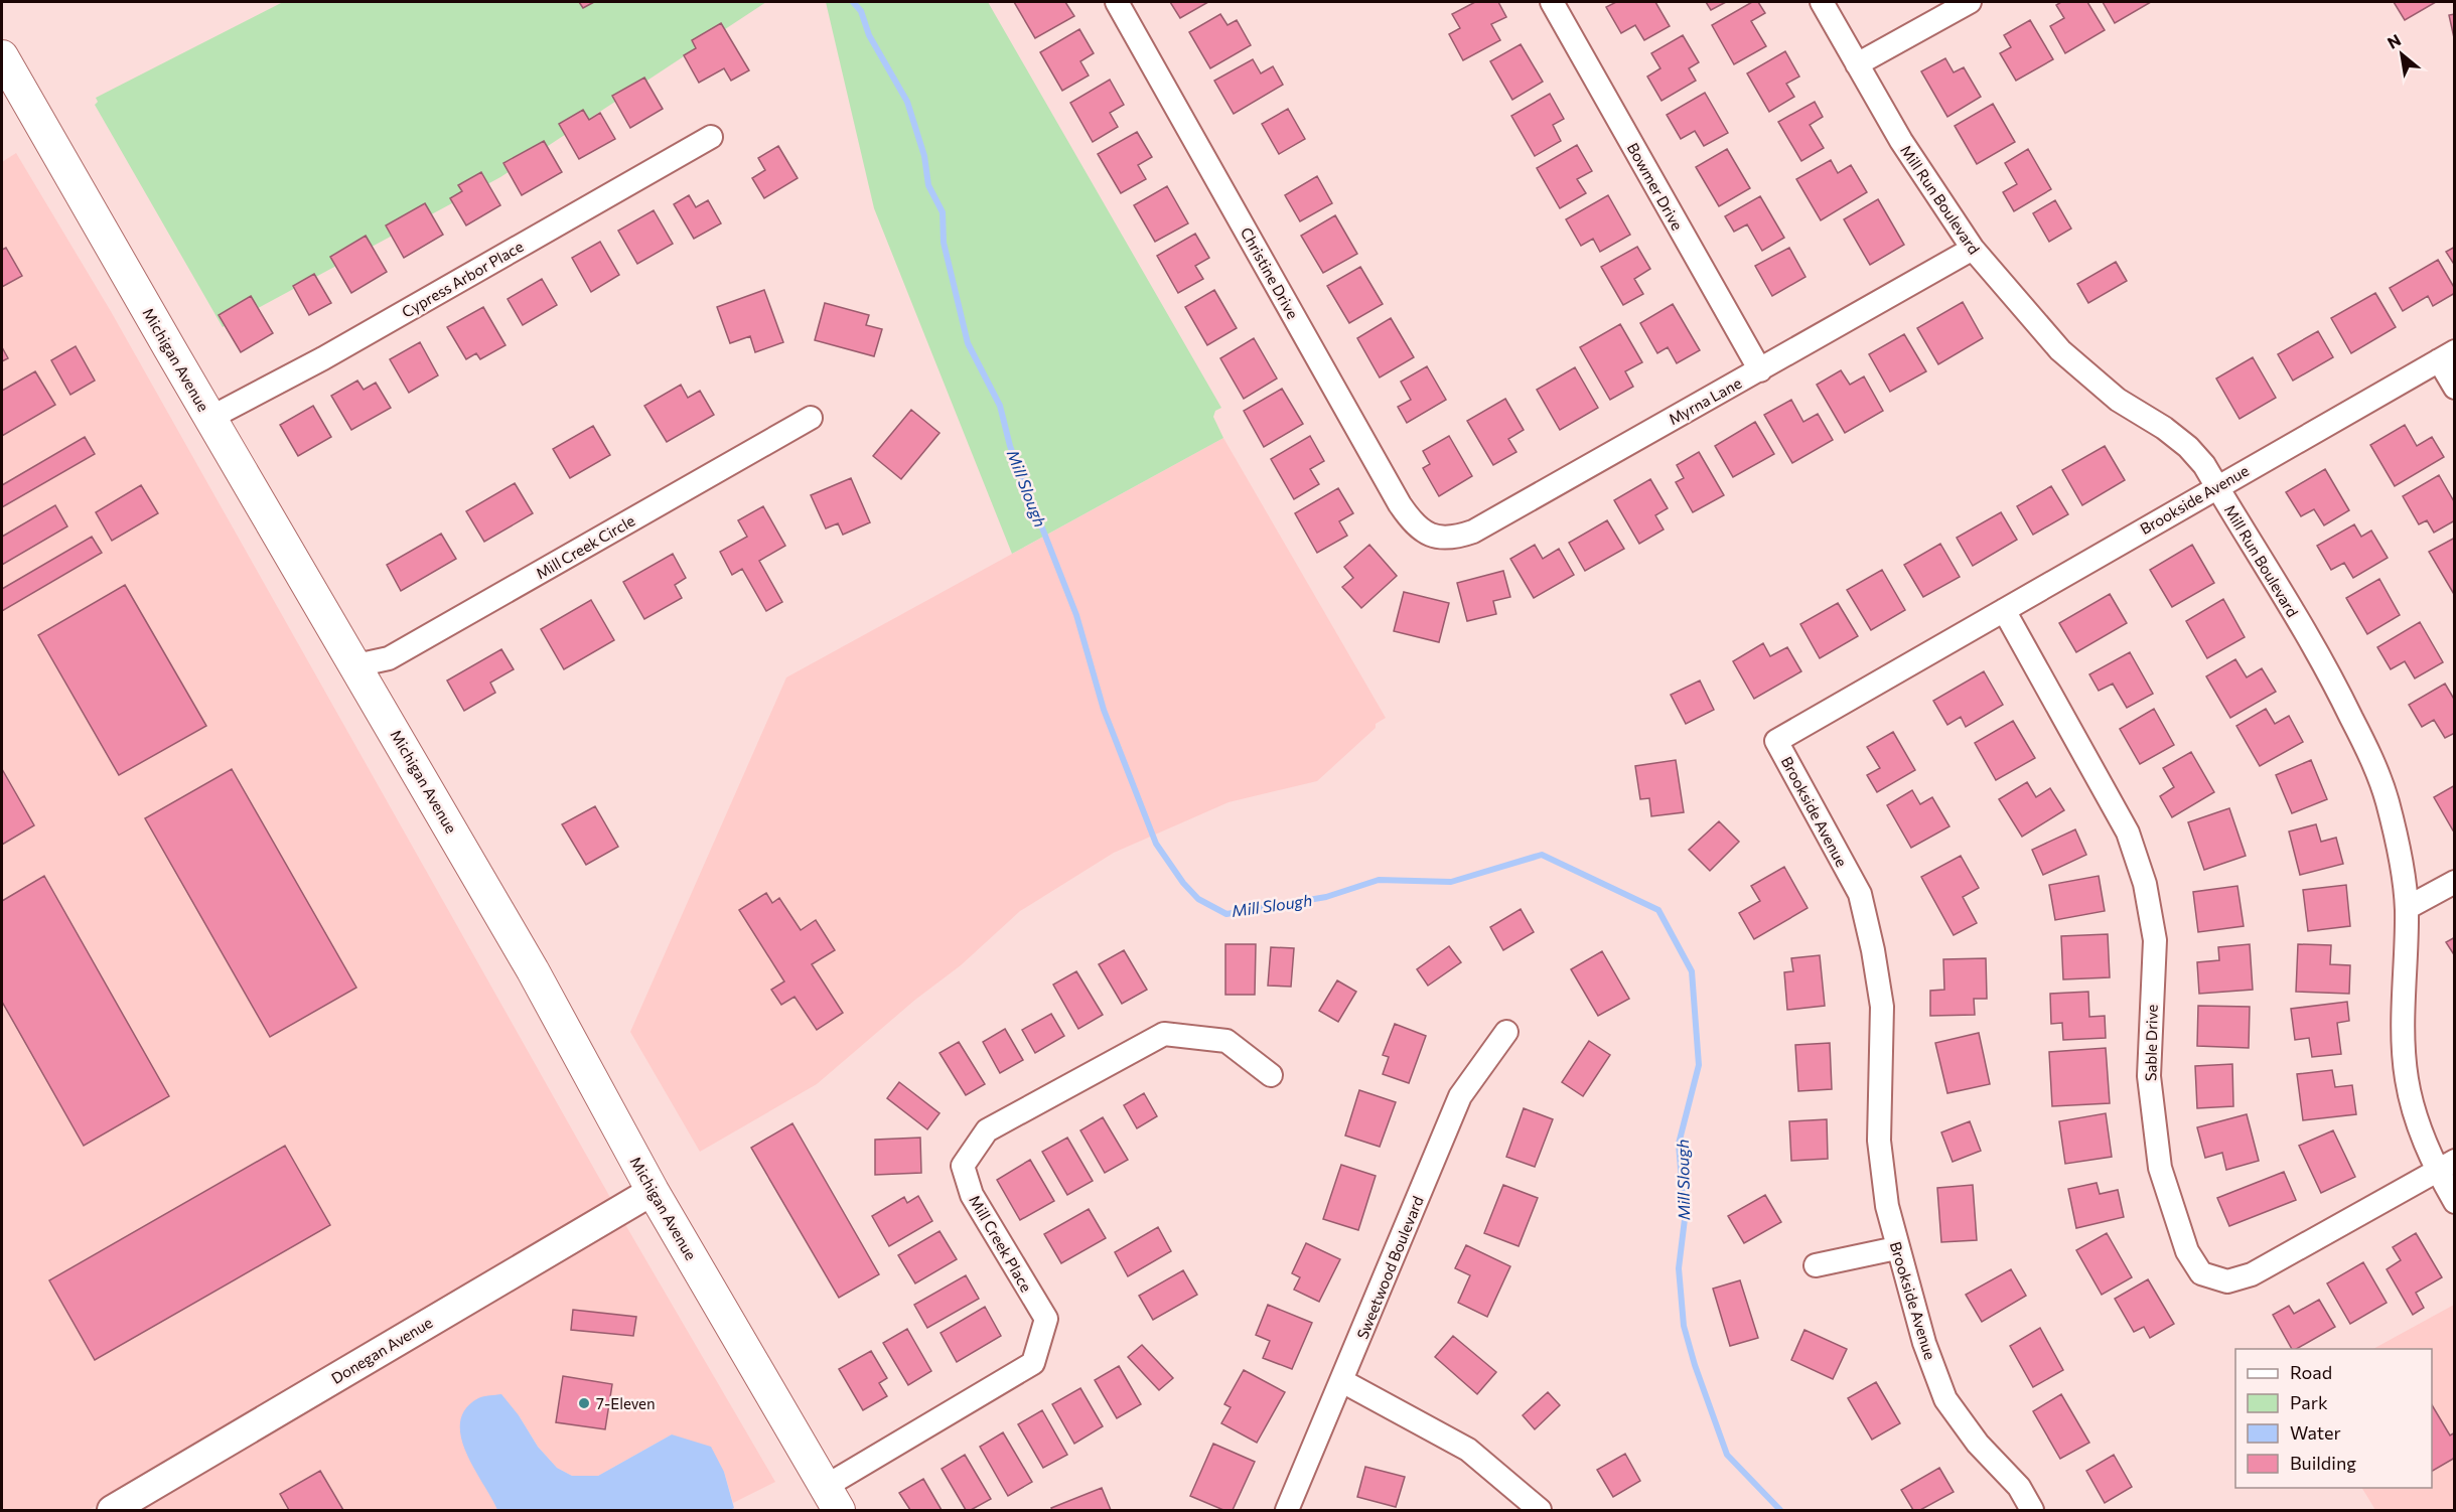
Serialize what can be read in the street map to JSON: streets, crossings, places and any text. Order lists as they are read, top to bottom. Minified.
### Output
{"streets":{"main road":["Michigan Avenue"],"street":["Bowmer Drive","Mill Run Boulevard","Christine Drive","Cypress Arbor Place","Myrna Lane","Brookside Avenue","Mill Creek Circle","Sable Drive","Mill Creek Place","Sweetwood Boulevard","Donegan Avenue"]},"crossings":[["Bowmer Drive","Myrna Lane"],["Mill Run Boulevard","Myrna Lane"],["Mill Run Boulevard","Brookside Avenue"],["Mill Run Boulevard","Sable Drive"],["Christine Drive","Myrna Lane"],["Cypress Arbor Place","Michigan Avenue"],["Michigan Avenue","Mill Creek Circle"],["Michigan Avenue","Mill Creek Place"],["Michigan Avenue","Donegan Avenue"],["Brookside Avenue","Sable Drive"]],"water":["Mill Slough"],"places":["7-Eleven"],"legend":["Road","Park","Water","Building"],"north":"top left"}
